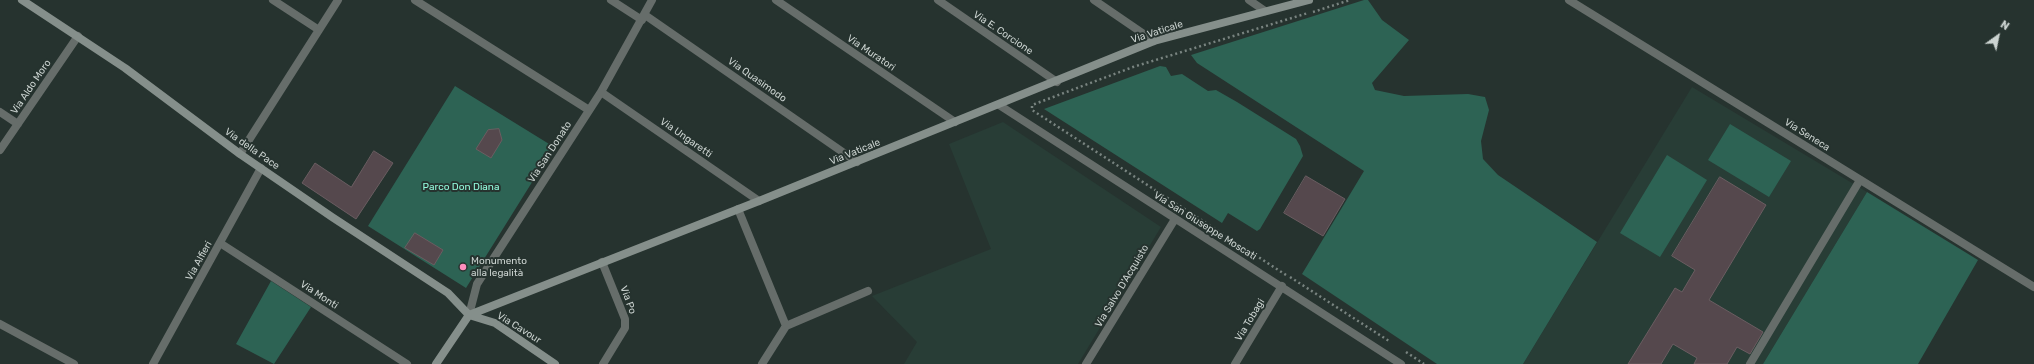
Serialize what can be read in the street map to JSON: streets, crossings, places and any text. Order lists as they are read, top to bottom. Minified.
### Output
{"streets":{"street":["Via Vaticale","Via E. Corcione","Via Muratori","Via Quasimodo","Via Aldo Moro","Via Seneca","Via Ungaretti","Via della Pace","Via San Donato","Via San Giuseppe Moscati","Via Alfieri","Via Salvo D'Acquisto","Via Monti","Via Po","Via Tobagi","Via Cavour"]},"crossings":[["Via Vaticale","Via E. Corcione"],["Via Vaticale","Via Muratori"],["Via Vaticale","Via Quasimodo"],["Via Vaticale","Via Ungaretti"],["Via Vaticale","Via della Pace"],["Via Vaticale","Via San Donato"],["Via Vaticale","Via San Giuseppe Moscati"],["Via Vaticale","Via Po"],["Via Vaticale","Via Cavour"],["Via Quasimodo","Via San Donato"],["Via Aldo Moro","Via della Pace"],["Via Ungaretti","Via San Donato"],["Via della Pace","Via San Donato"],["Via della Pace","Via Alfieri"],["Via della Pace","Via Cavour"],["Via San Donato","Via Cavour"],["Via San Giuseppe Moscati","Via Salvo D'Acquisto"],["Via San Giuseppe Moscati","Via Tobagi"],["Via Alfieri","Via Monti"]],"parks":["Parco Don Diana"],"places":["Monumento alla legalità"],"north":"top right"}
